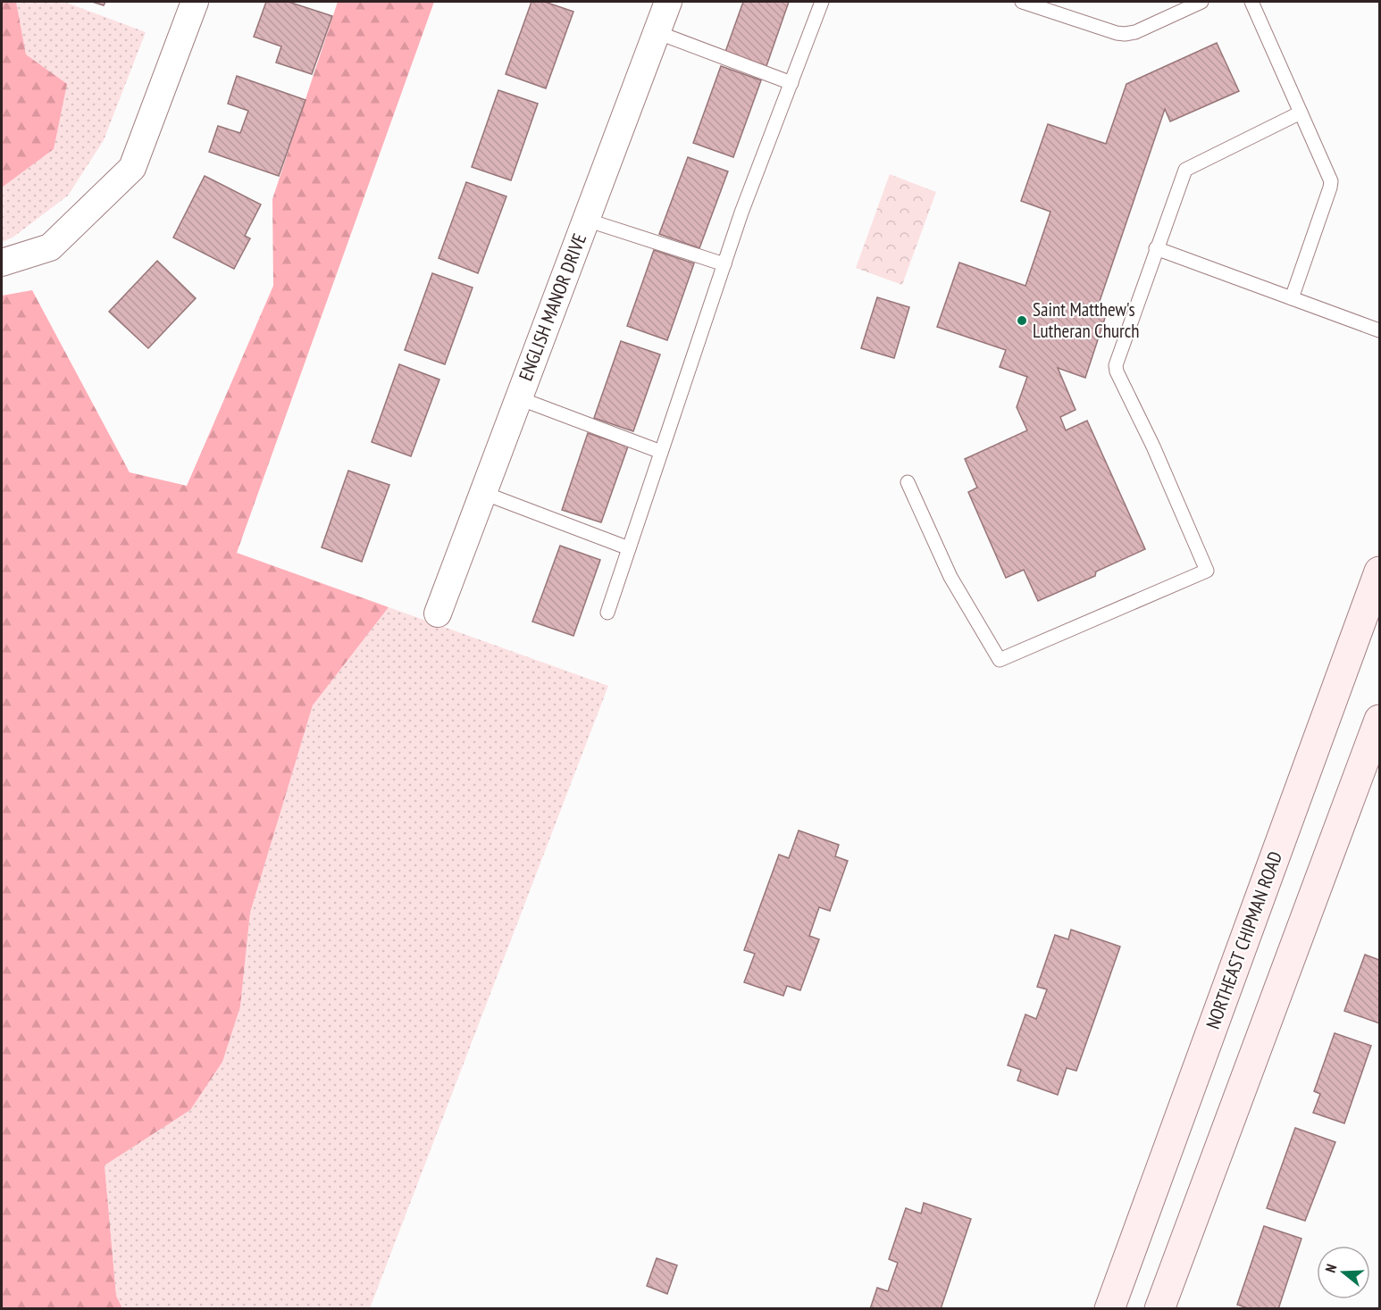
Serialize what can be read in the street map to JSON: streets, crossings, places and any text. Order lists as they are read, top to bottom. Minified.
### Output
{"streets":{"main road":["NORTHEAST CHIPMAN ROAD"],"street":["ENGLISH MANOR DRIVE"]},"places":["Saint Matthew's Lutheran Church"],"north":"left"}
